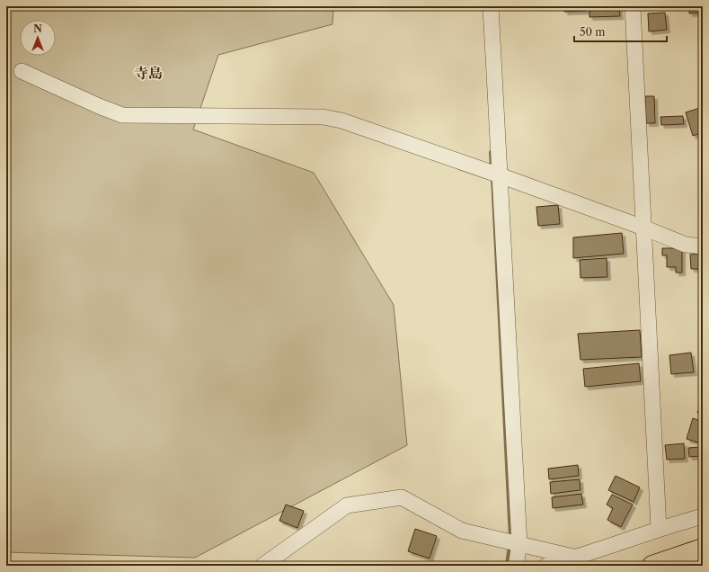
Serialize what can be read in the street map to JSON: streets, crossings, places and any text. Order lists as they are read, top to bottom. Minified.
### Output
{"districts":["寺島"],"scale_bar":"50 m","north":"top"}
